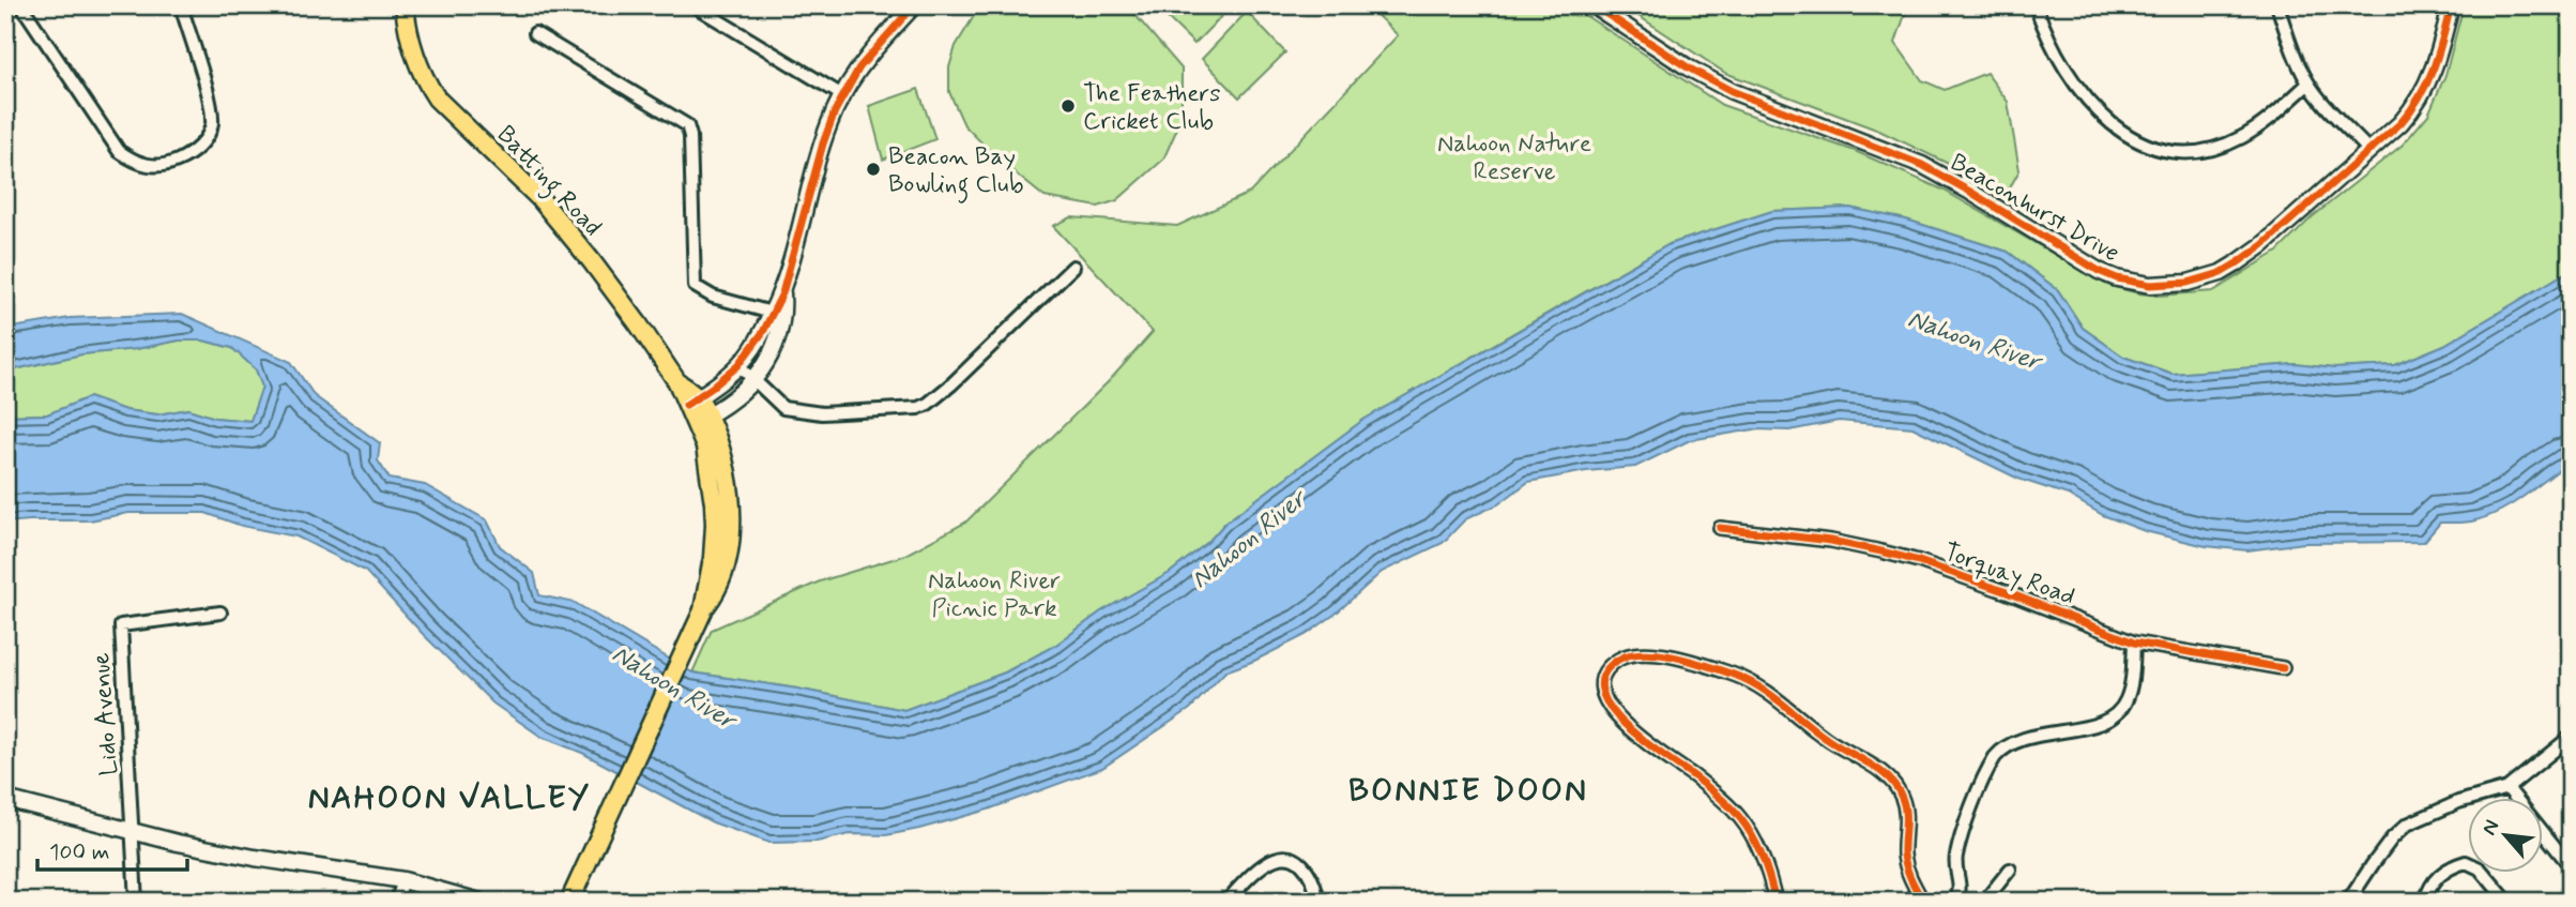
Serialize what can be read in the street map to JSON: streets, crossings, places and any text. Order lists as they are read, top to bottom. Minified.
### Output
{"streets":{"main road":["Batting Road"],"street":["Beaconhurst Drive","Torquay Road","Lido Avenue"]},"districts":["BONNIE DOON","NAHOON VALLEY"],"water":["Nahoon River"],"parks":["Nahoon Nature Reserve","Nahoon River Picnic Park"],"places":["The Feathers Cricket Club","Beacon Bay Bowling Club"],"scale_bar":"100 m","north":"top left"}
